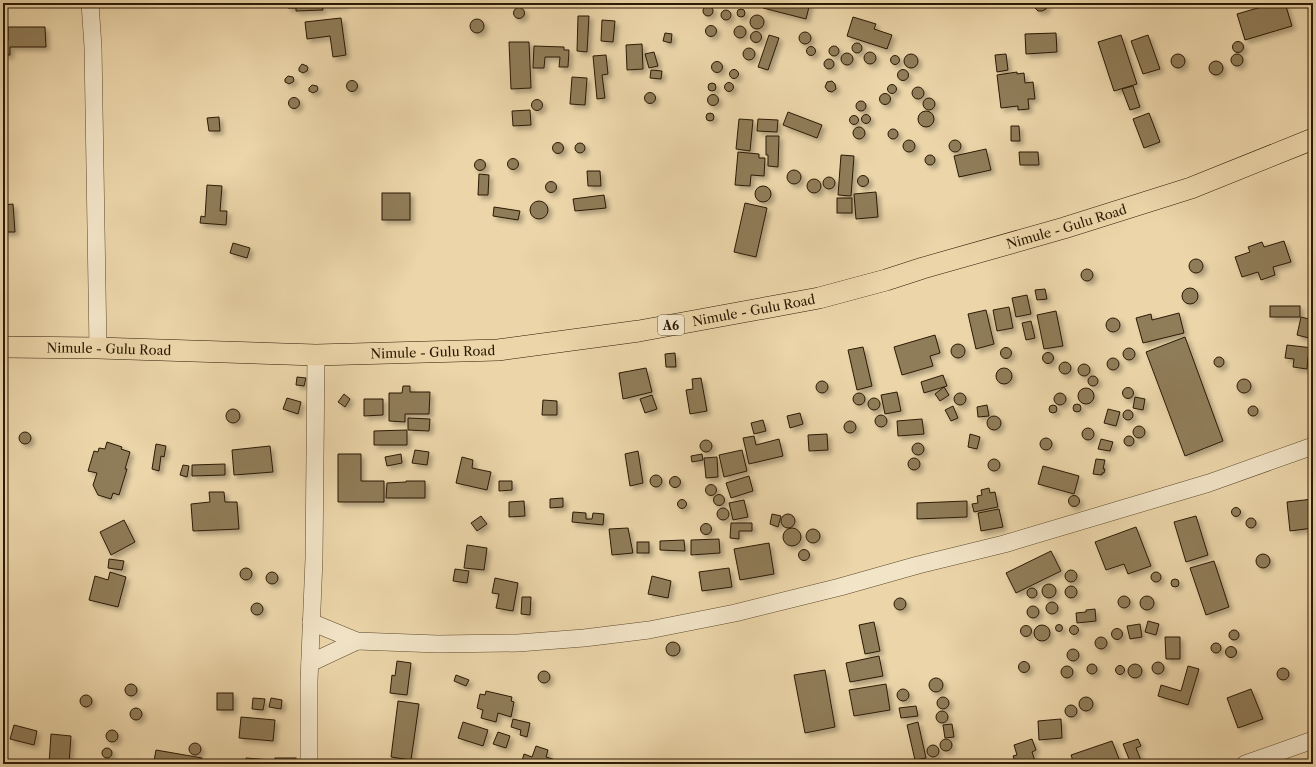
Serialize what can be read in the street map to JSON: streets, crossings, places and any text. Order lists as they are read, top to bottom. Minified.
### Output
{"streets":{"main road":["Nimule - Gulu Road","A6"]}}
